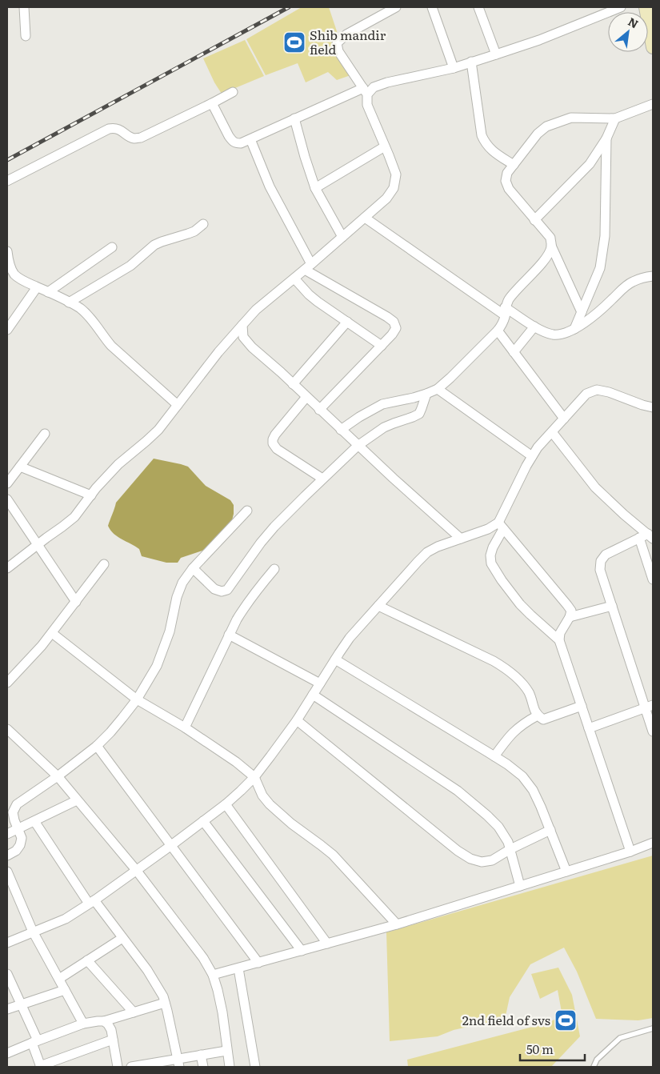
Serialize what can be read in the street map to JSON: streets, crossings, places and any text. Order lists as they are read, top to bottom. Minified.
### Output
{"places":{"sports":["Shib mandir field","2nd field of svs"]},"scale_bar":"50 m","north":"top right"}
